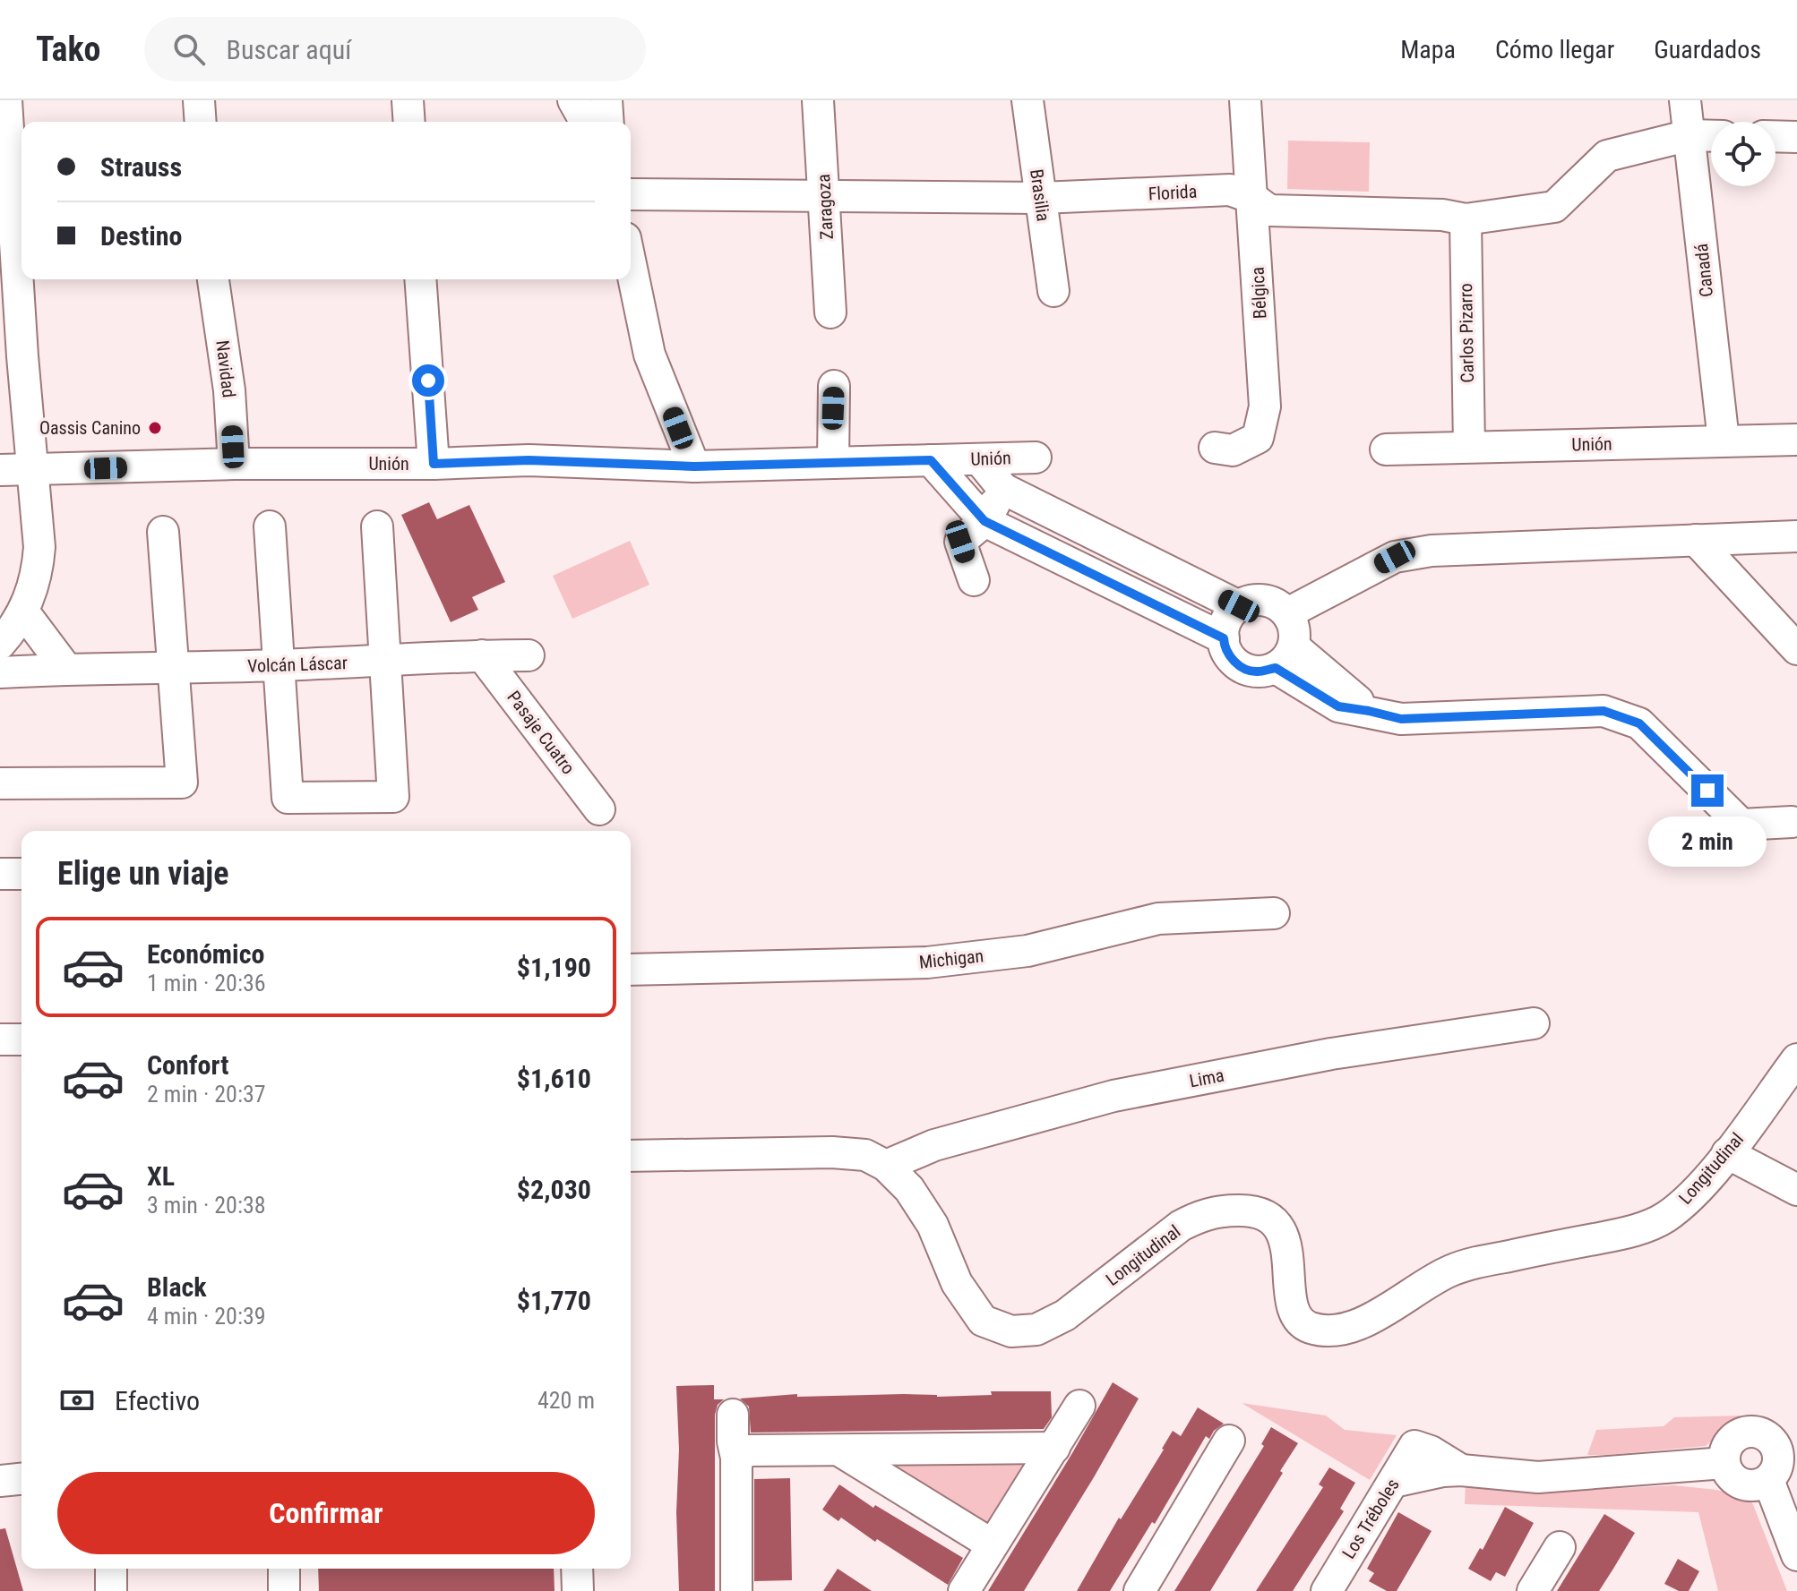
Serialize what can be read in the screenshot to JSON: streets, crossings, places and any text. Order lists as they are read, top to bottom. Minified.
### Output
{"streets":{"street":["Florida","Brasilia","Zaragoza","Canadá","Bélgica","Carlos Pizarro","Navidad","Unión","Volcán Láscar","Pasaje Cuatro","Michigan","Lima","Longitudinal","Los Tréboles"]},"crossings":[["Florida","Brasilia"],["Florida","Zaragoza"],["Florida","Canadá"],["Florida","Bélgica"],["Florida","Carlos Pizarro"],["Canadá","Unión"],["Carlos Pizarro","Unión"],["Navidad","Unión"],["Volcán Láscar","Pasaje Cuatro"],["Lima","Longitudinal"]],"places":["Oassis Canino"],"page":{"header":"Tako","search":"Buscar aquí","nav":["Mapa","Cómo llegar","Guardados"],"banner":["Strauss","Destino"],"bubble":"2 min","heading":"Elige un viaje","list":[{"name":"Económico","note":"1 min · 20:36","value":"$1,190"},{"name":"Confort","note":"2 min · 20:37","value":"$1,610"},{"name":"XL","note":"3 min · 20:38","value":"$2,030"},{"name":"Black","note":"4 min · 20:39","value":"$1,770"}],"pay":["Efectivo","420 m"],"buttons":"Confirmar"}}
